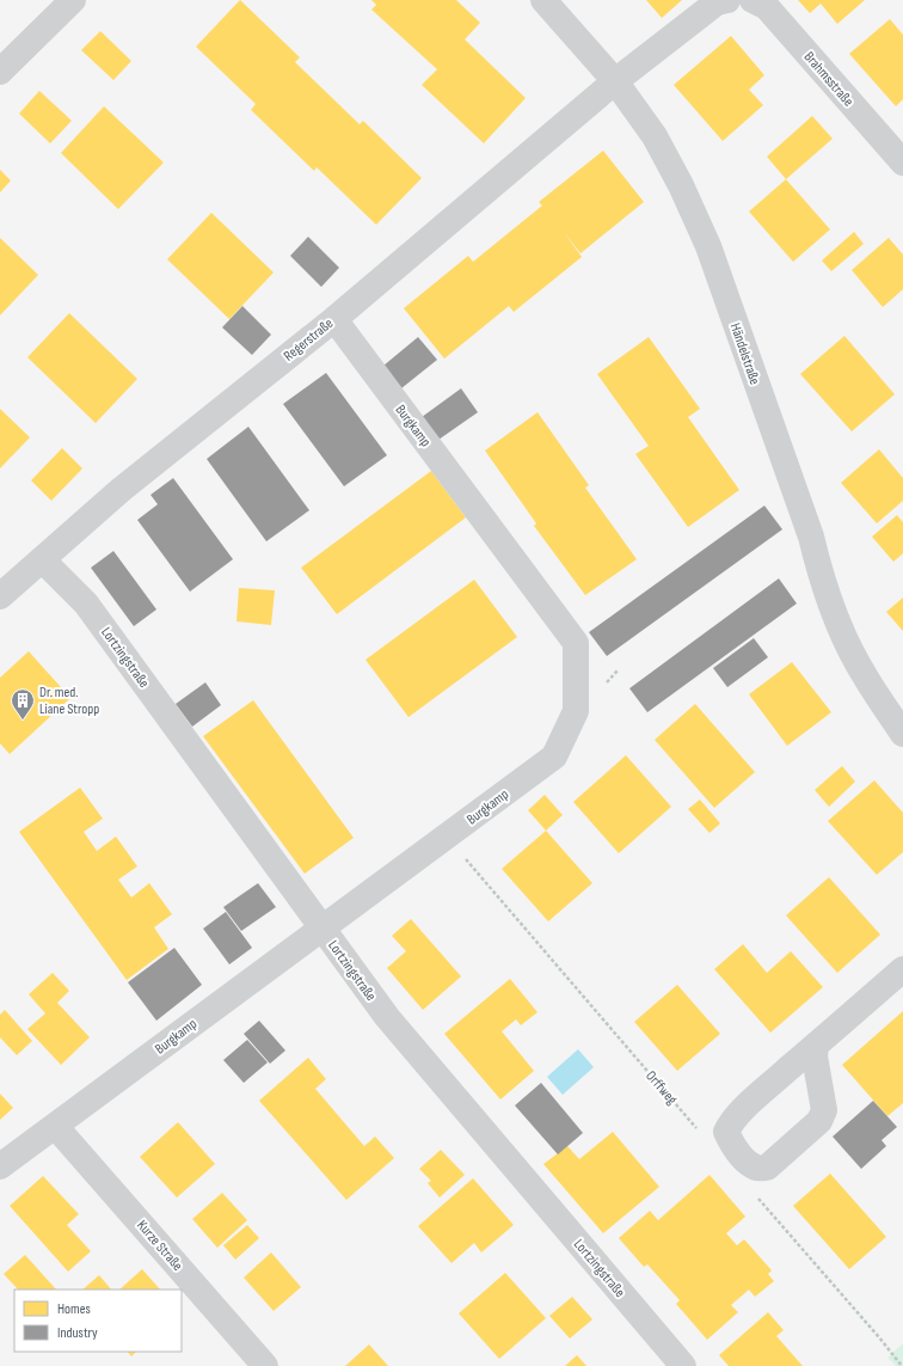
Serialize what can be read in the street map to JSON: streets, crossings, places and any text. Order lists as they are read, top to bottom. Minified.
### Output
{"streets":{"street":["Brahmsstraße","Regerstraße","Händelstraße","Burgkamp","Lortzingstraße","Kurze Straße"],"path":["Orffweg"]},"crossings":[["Regerstraße","Händelstraße"],["Regerstraße","Burgkamp"],["Regerstraße","Lortzingstraße"],["Burgkamp","Lortzingstraße"],["Burgkamp","Orffweg"],["Burgkamp","Kurze Straße"]],"places":{"building":["Dr. med. Liane Stropp"]},"legend":["Homes","Industry"]}
